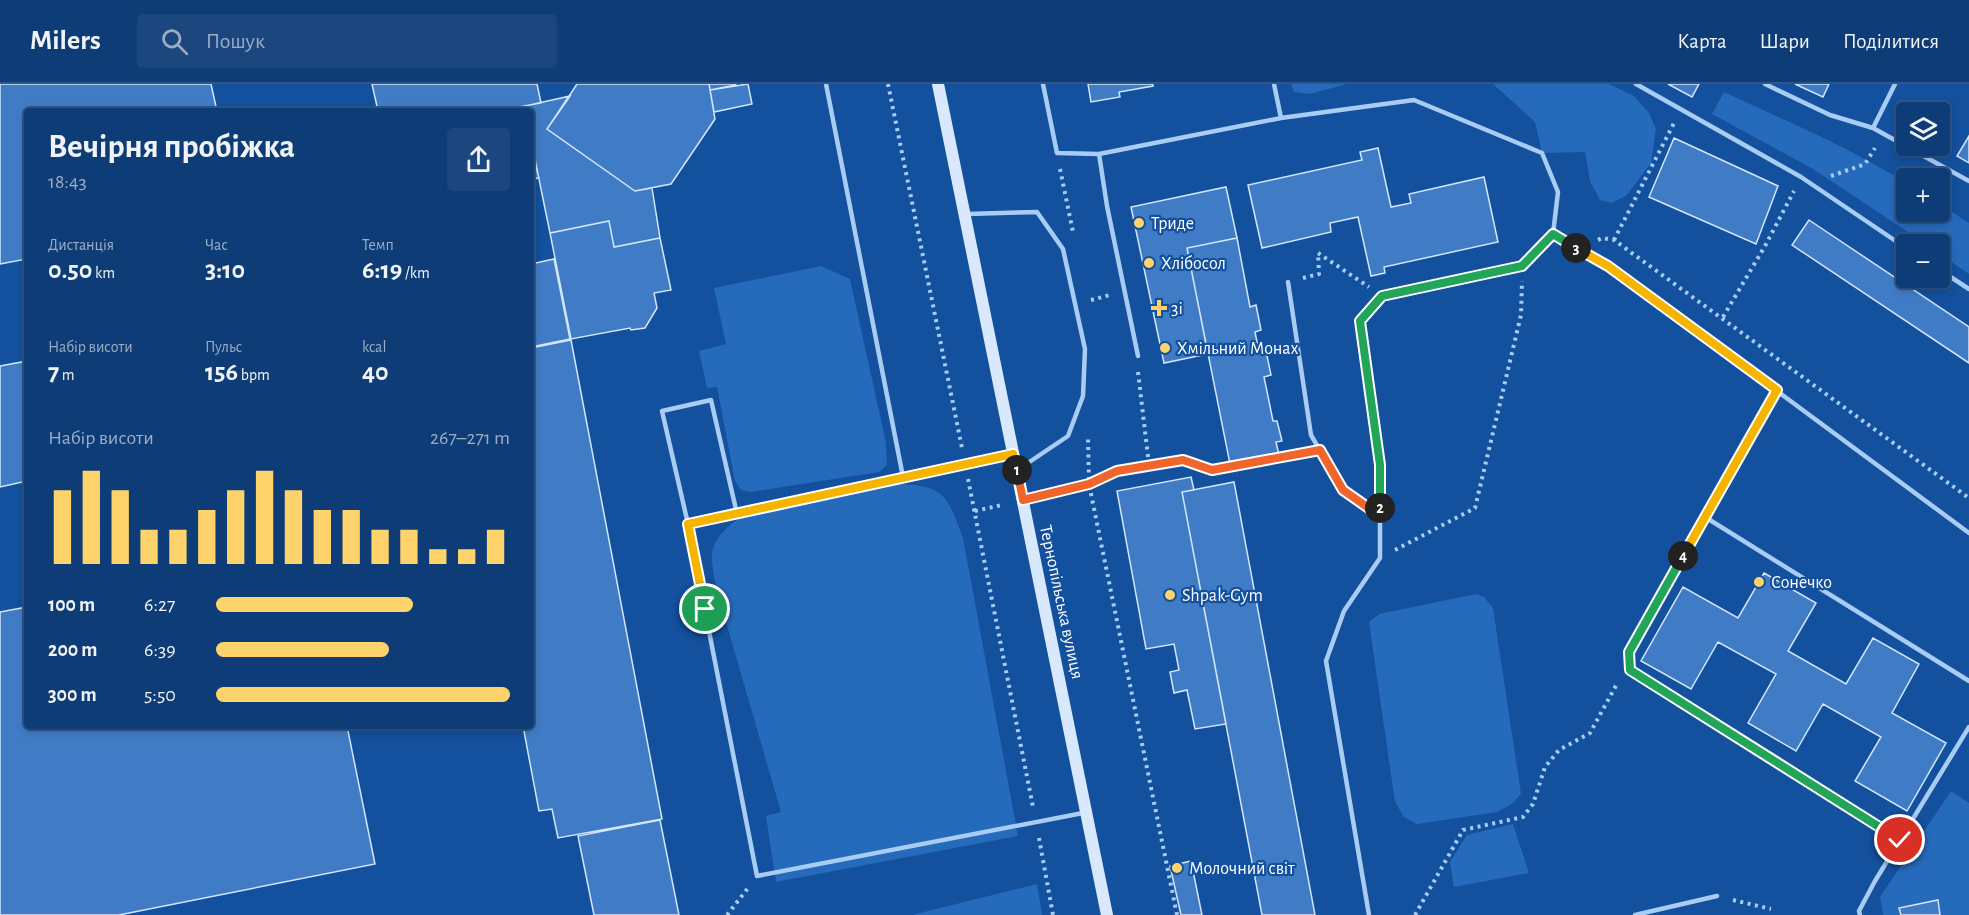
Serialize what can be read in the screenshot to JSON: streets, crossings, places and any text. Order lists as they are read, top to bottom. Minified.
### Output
{"streets":{"main road":["Тернопільська вулиця"]},"places":{"other":["Триде","Хлібосол","Хмільний Монах","Сонечко","Shpak-Gym","Молочний світ"],"health":["3і"]},"page":{"header":"Milers","search":"Пошук","nav":["Карта","Шари","Поділитися"],"map_buttons":["+","−"],"heading":["Вечірня пробіжка","18:43"],"stats":[["Дистанція","0.50 km"],["Час","3:10"],["Темп","6:19 /km"],["Набір висоти","7 m"],["Пульс","156 bpm"],["kcal","40"]],"pins":["3","1","2","4"],"chart":["Набір висоти","267–271 m"],"list":[{"name":"100 m","note":"6:27"},{"name":"200 m","note":"6:39"},{"name":"300 m","note":"5:50"}]}}
